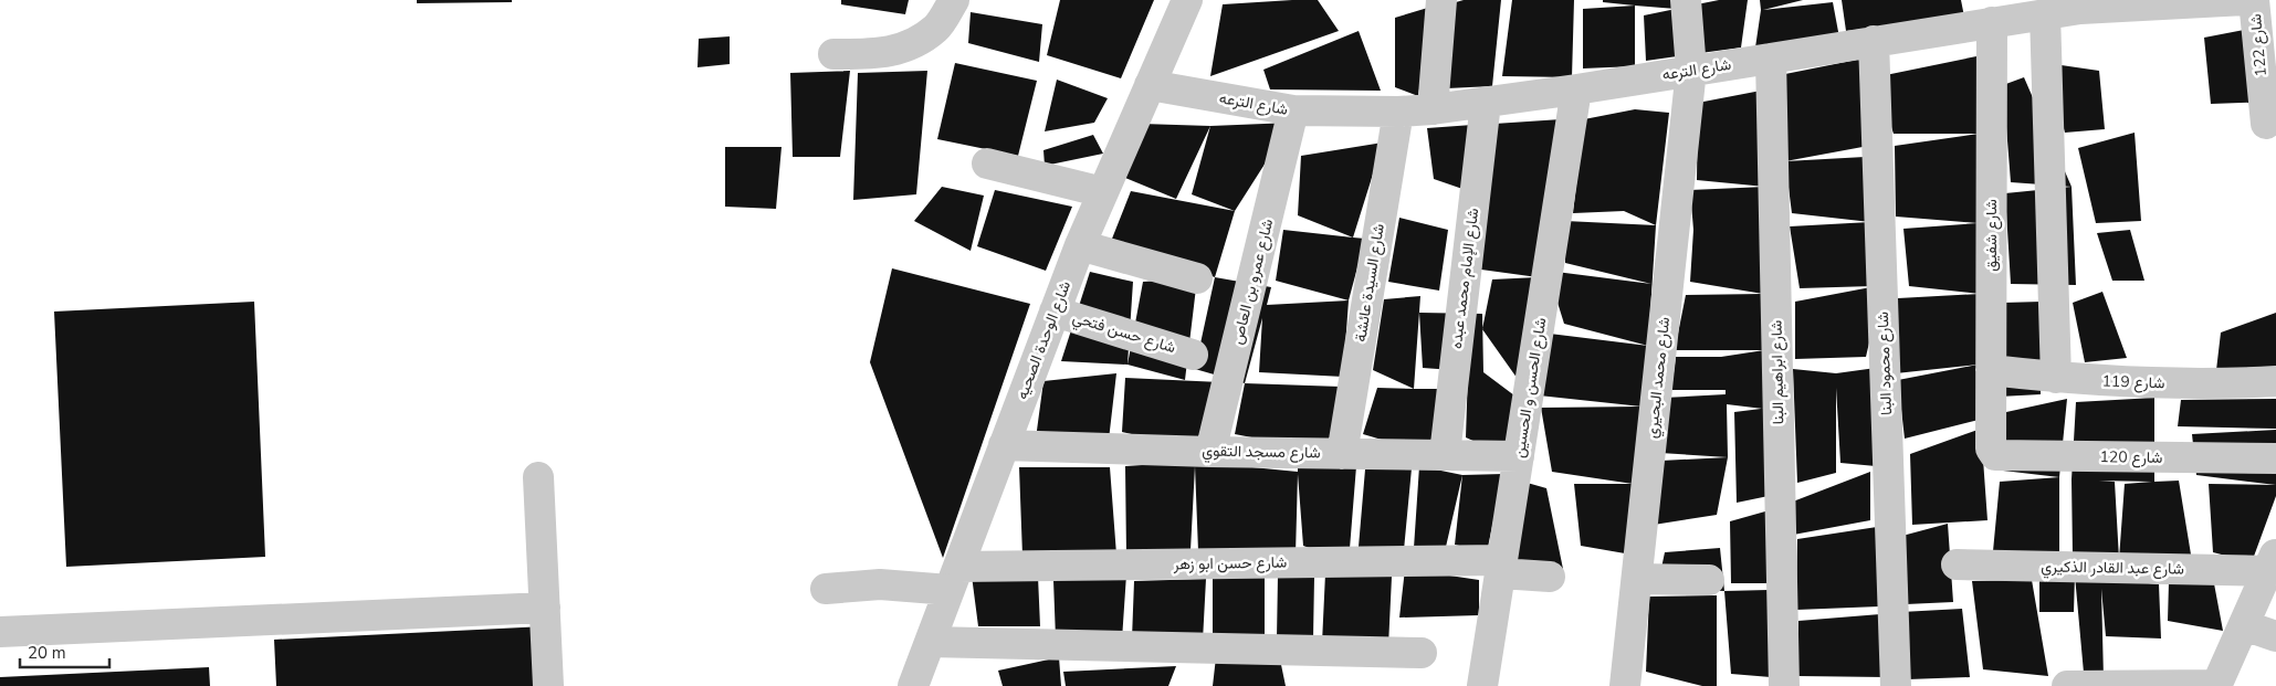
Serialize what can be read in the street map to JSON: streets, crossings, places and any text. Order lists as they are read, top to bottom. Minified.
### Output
{"streets":{"street":["شارع 122","شارع الترعه","شارع شفيق","شارع الإمام محمد عبده","شارع عمرو بن العاص","شارع السيدة عائشة","شارع حسن فتحي","شارع الوحدة الصحيه","شارع محمود البنا","شارع ابراهيم البنا","شارع محمد البحيري","شارع 119","شارع الحسن و الحسين","شارع مسجد التقوي","شارع 120","شارع حسن ابو زهر","شارع عبد القادر الذكيري"]},"crossings":[["شارع الترعه","شارع شفيق"],["شارع الترعه","شارع الإمام محمد عبده"],["شارع الترعه","شارع عمرو بن العاص"],["شارع الترعه","شارع السيدة عائشة"],["شارع الترعه","شارع الوحدة الصحيه"],["شارع الترعه","شارع محمود البنا"],["شارع الترعه","شارع ابراهيم البنا"],["شارع الترعه","شارع محمد البحيري"],["شارع الترعه","شارع الحسن و الحسين"],["شارع شفيق","شارع 119"],["شارع شفيق","شارع 120"],["شارع الإمام محمد عبده","شارع مسجد التقوي"],["شارع عمرو بن العاص","شارع مسجد التقوي"],["شارع السيدة عائشة","شارع مسجد التقوي"],["شارع حسن فتحي","شارع الوحدة الصحيه"],["شارع الوحدة الصحيه","شارع مسجد التقوي"],["شارع الوحدة الصحيه","شارع حسن ابو زهر"],["شارع الحسن و الحسين","شارع مسجد التقوي"],["شارع الحسن و الحسين","شارع حسن ابو زهر"]],"scale_bar":"20 m"}
